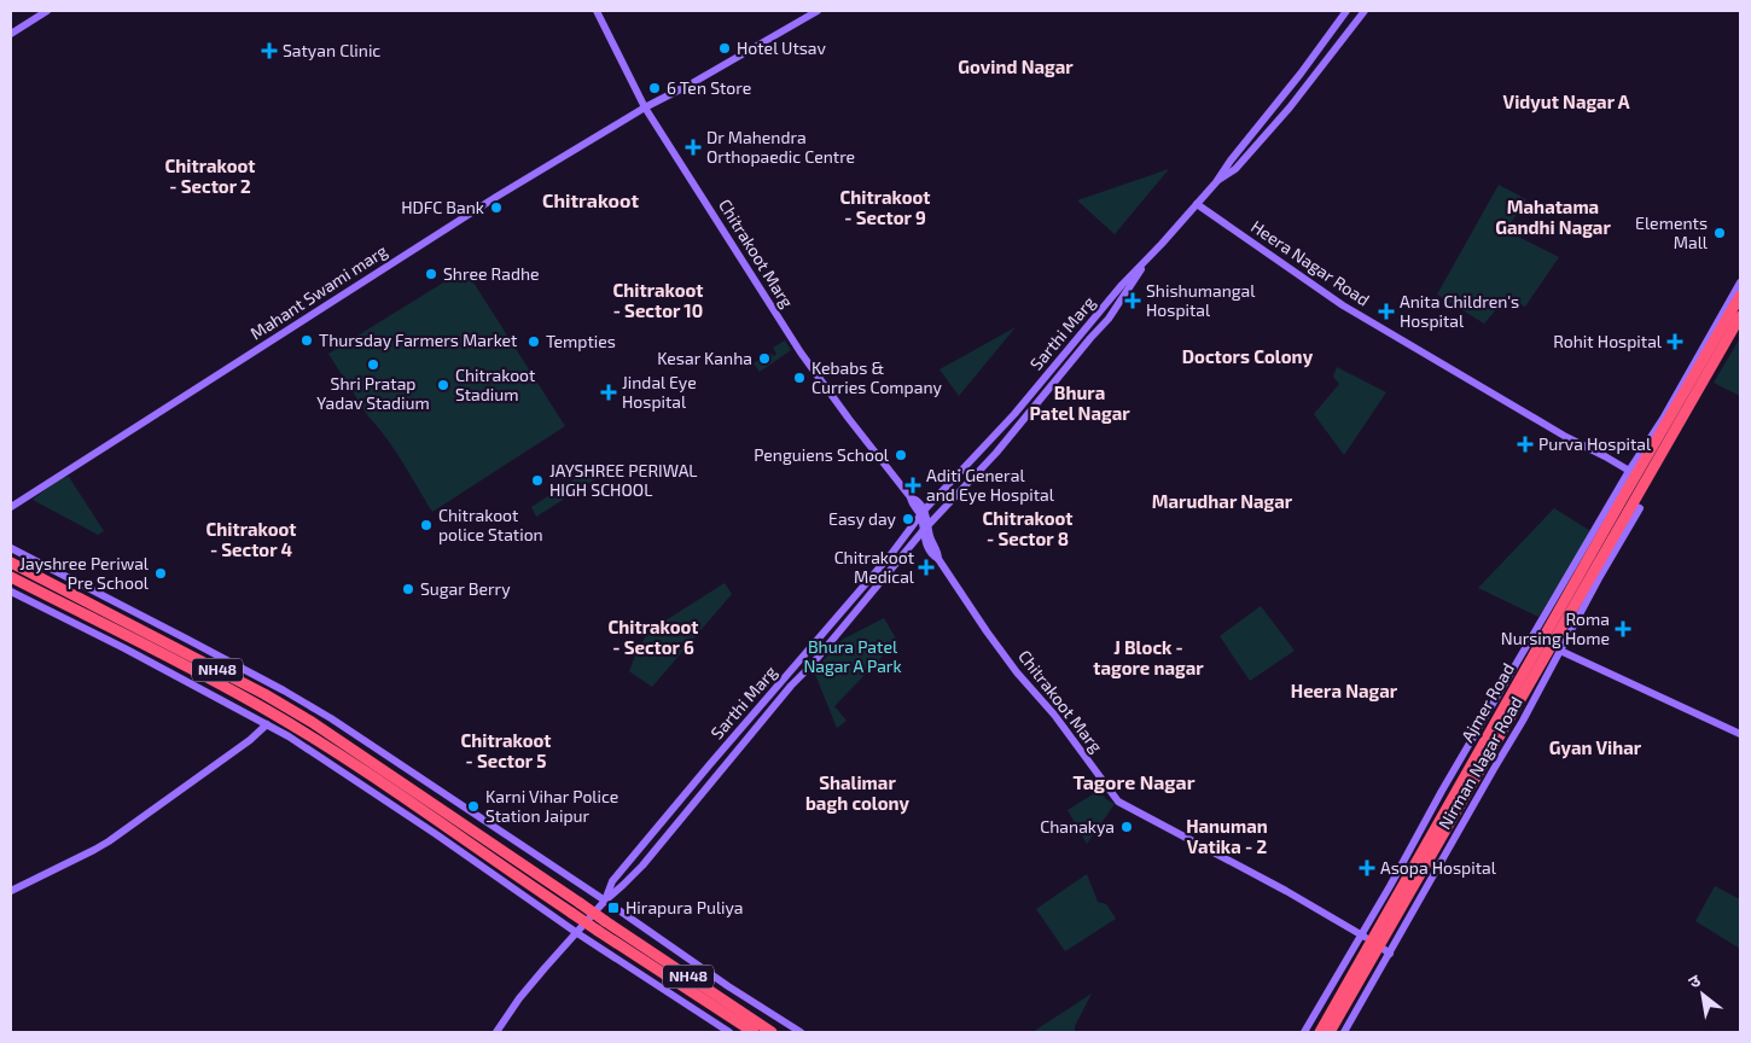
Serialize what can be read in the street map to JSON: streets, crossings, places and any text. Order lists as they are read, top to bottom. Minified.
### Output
{"streets":{"highway":["NH48","Ajmer Road"],"street":["Chitrakoot Marg","Heera Nagar Road","Mahant Swami marg","Sarthi Marg","Nirman Nagar Road"]},"crossings":[["Chitrakoot Marg","Mahant Swami marg"],["Chitrakoot Marg","Sarthi Marg"],["Chitrakoot Marg","Ajmer Road"],["Chitrakoot Marg","Nirman Nagar Road"],["Heera Nagar Road","Sarthi Marg"],["Heera Nagar Road","Ajmer Road"],["Ajmer Road","Nirman Nagar Road"]],"districts":["Govind Nagar","Vidyut Nagar A","Chitrakoot - Sector 2","Chitrakoot - Sector 9","Chitrakoot","Mahatama Gandhi Nagar","Chitrakoot - Sector 10","Doctors Colony","Bhura Patel Nagar","Marudhar Nagar","Chitrakoot - Sector 8","Chitrakoot - Sector 4","Chitrakoot - Sector 6","J Block - tagore nagar","Heera Nagar","Chitrakoot - Sector 5","Gyan Vihar","Tagore Nagar","Shalimar bagh colony","Hanuman Vatika - 2"],"parks":["Bhura Patel Nagar A Park"],"places":{"other":["Hotel Utsav","6 Ten Store","HDFC Bank","Elements Mall","Shree Radhe","Thursday Farmers Market","Tempties","Kesar Kanha","Shri Pratap Yadav Stadium","Kebabs & Curries Company","Chitrakoot Stadium","Penguiens School","JAYSHREE PERIWAL HIGH SCHOOL","Easy day","Chitrakoot police Station","Jayshree Periwal Pre School","Sugar Berry","Karni Vihar Police Station Jaipur","Chanakya"],"health":["Satyan Clinic","Dr Mahendra Orthopaedic Centre","Shishumangal Hospital","Anita Children's Hospital","Rohit Hospital","Jindal Eye Hospital","Purva Hospital","Aditi General and Eye Hospital","Chitrakoot Medical","Roma Nursing Home","Asopa Hospital"],"transit":["Hirapura Puliya"]},"north":"top left"}
